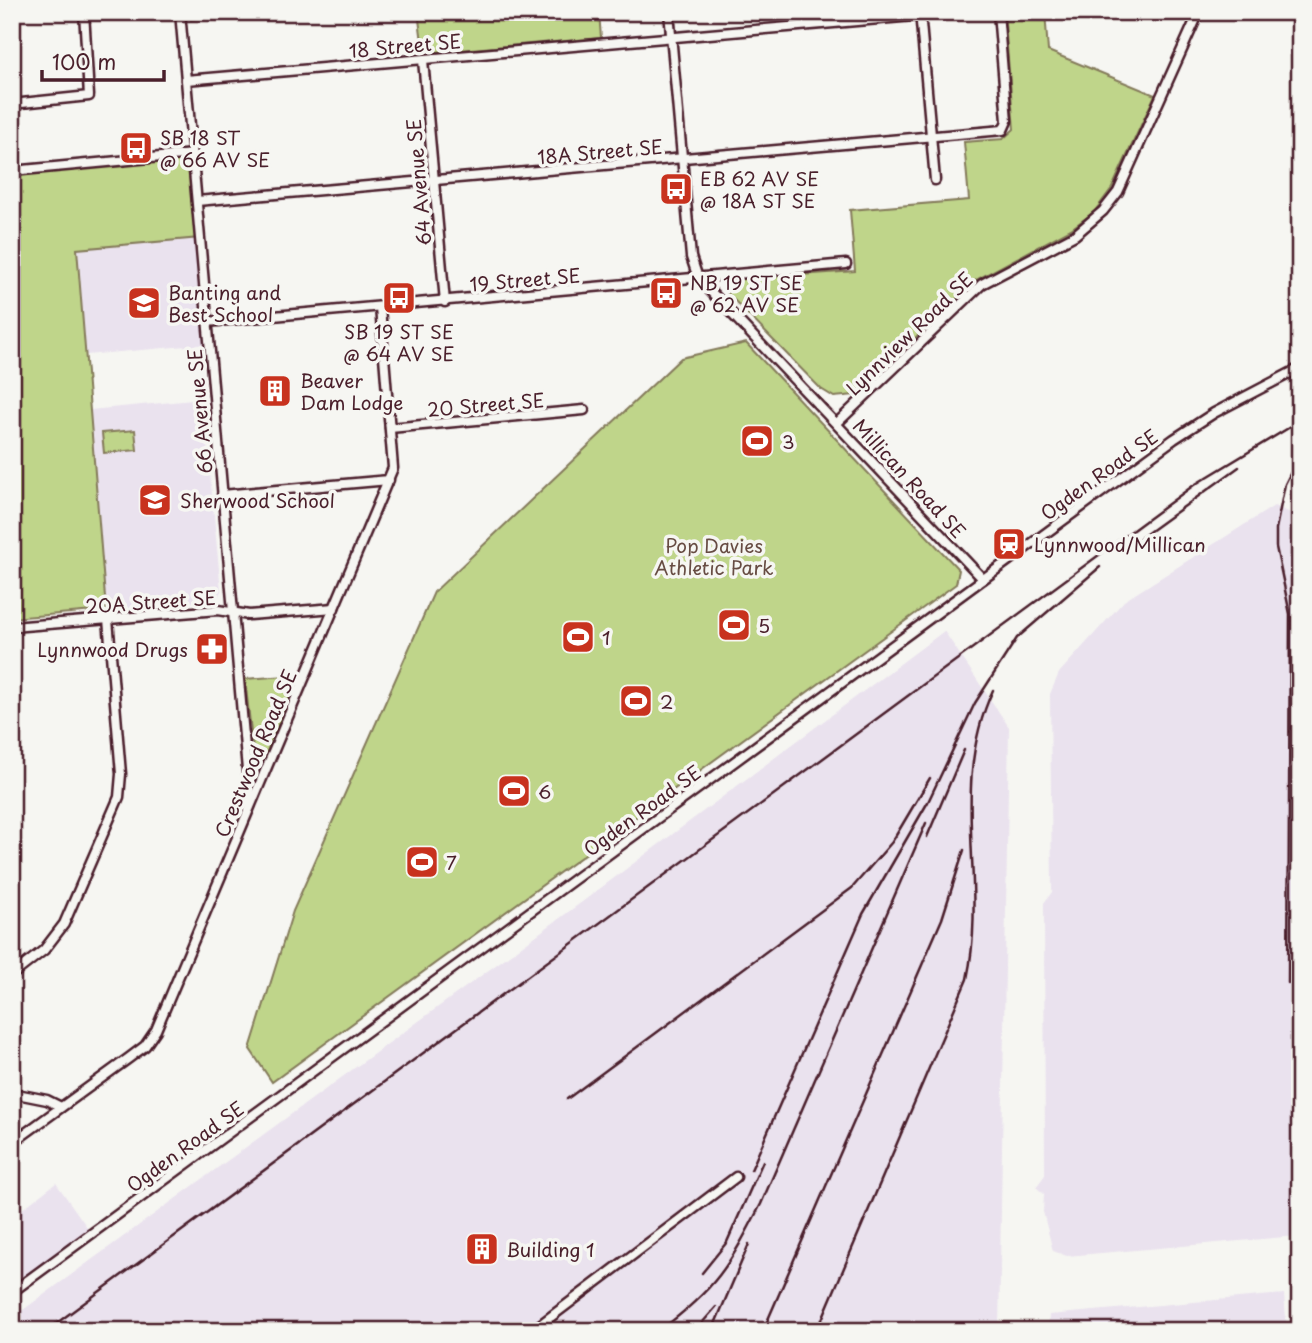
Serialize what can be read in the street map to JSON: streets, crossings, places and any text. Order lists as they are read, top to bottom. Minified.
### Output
{"streets":{"street":["18 Street SE","18A Street SE","64 Avenue SE","19 Street SE","Lynnview Road SE","20 Street SE","66 Avenue SE","Ogden Road SE","Millican Road SE","20A Street SE","Crestwood Road SE"]},"crossings":[["18 Street SE","64 Avenue SE"],["18 Street SE","66 Avenue SE"],["18A Street SE","64 Avenue SE"],["18A Street SE","66 Avenue SE"],["64 Avenue SE","19 Street SE"],["19 Street SE","66 Avenue SE"],["19 Street SE","Millican Road SE"],["19 Street SE","Crestwood Road SE"],["Lynnview Road SE","Millican Road SE"],["20 Street SE","Crestwood Road SE"],["66 Avenue SE","20A Street SE"],["66 Avenue SE","Crestwood Road SE"],["Ogden Road SE","Millican Road SE"],["20A Street SE","Crestwood Road SE"]],"parks":["Pop Davies Athletic Park"],"places":{"bus stop":["SB 18 ST @ 66 AV SE","EB 62 AV SE @ 18A ST SE","NB 19 ST SE @ 62 AV SE","SB 19 ST SE @ 64 AV SE"],"school or university":["Banting and Best School","Sherwood School"],"building":["Beaver Dam Lodge","Building 1"],"sports":["3","5","1","2","6","7"],"station":["Lynnwood/Millican"],"pharmacy":["Lynnwood Drugs"]},"scale_bar":"100 m"}
